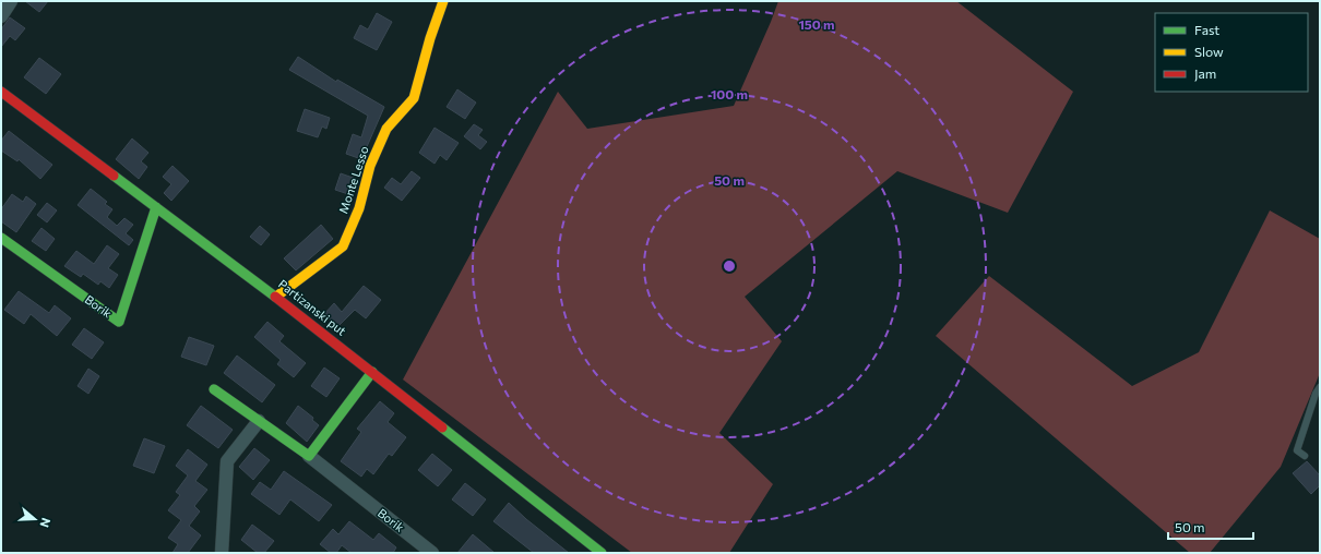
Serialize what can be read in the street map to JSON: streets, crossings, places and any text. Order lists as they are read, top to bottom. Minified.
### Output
{"streets":{"street":["Monte Lesso","Borik","Partizanski put"]},"crossings":[["Monte Lesso","Partizanski put"],["Borik","Partizanski put"]],"legend":["Fast","Slow","Jam"],"scale_bar":"50 m","north":"right","rings":["150 m","100 m","50 m"]}
